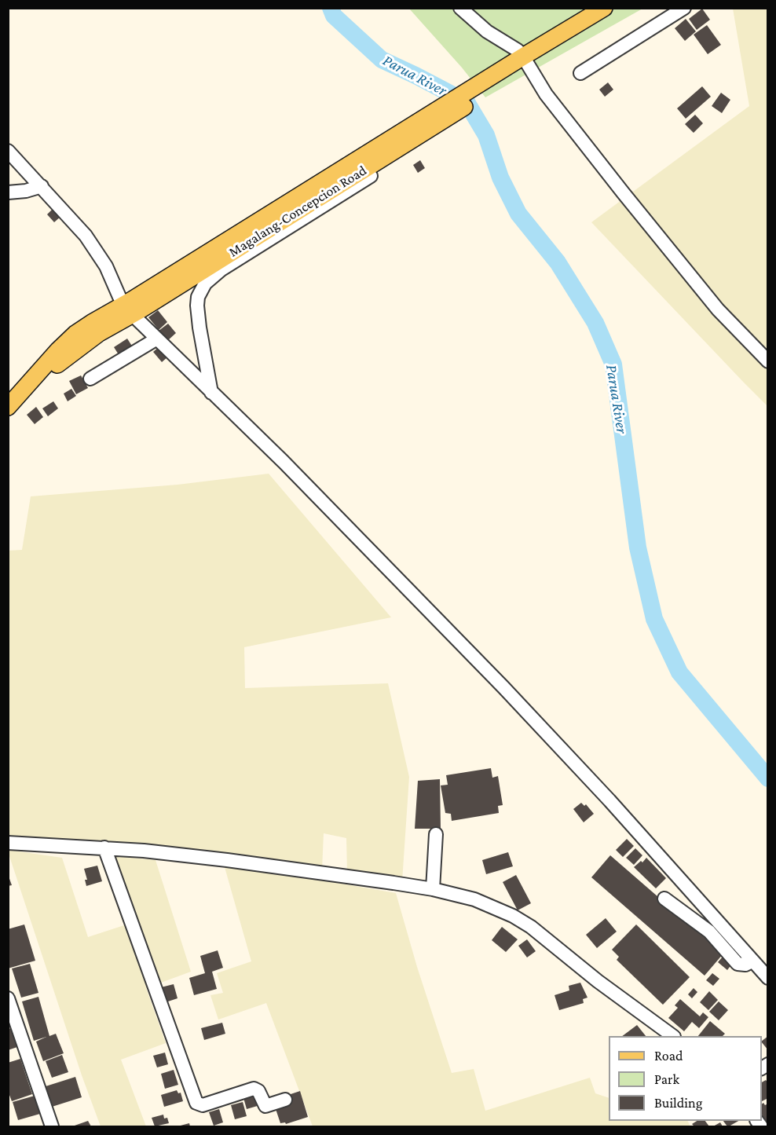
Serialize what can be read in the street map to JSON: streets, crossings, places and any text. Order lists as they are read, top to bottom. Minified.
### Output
{"streets":{"main road":["Magalang-Concepcion Road"]},"water":["Parua River"],"legend":["Road","Park","Building"]}
